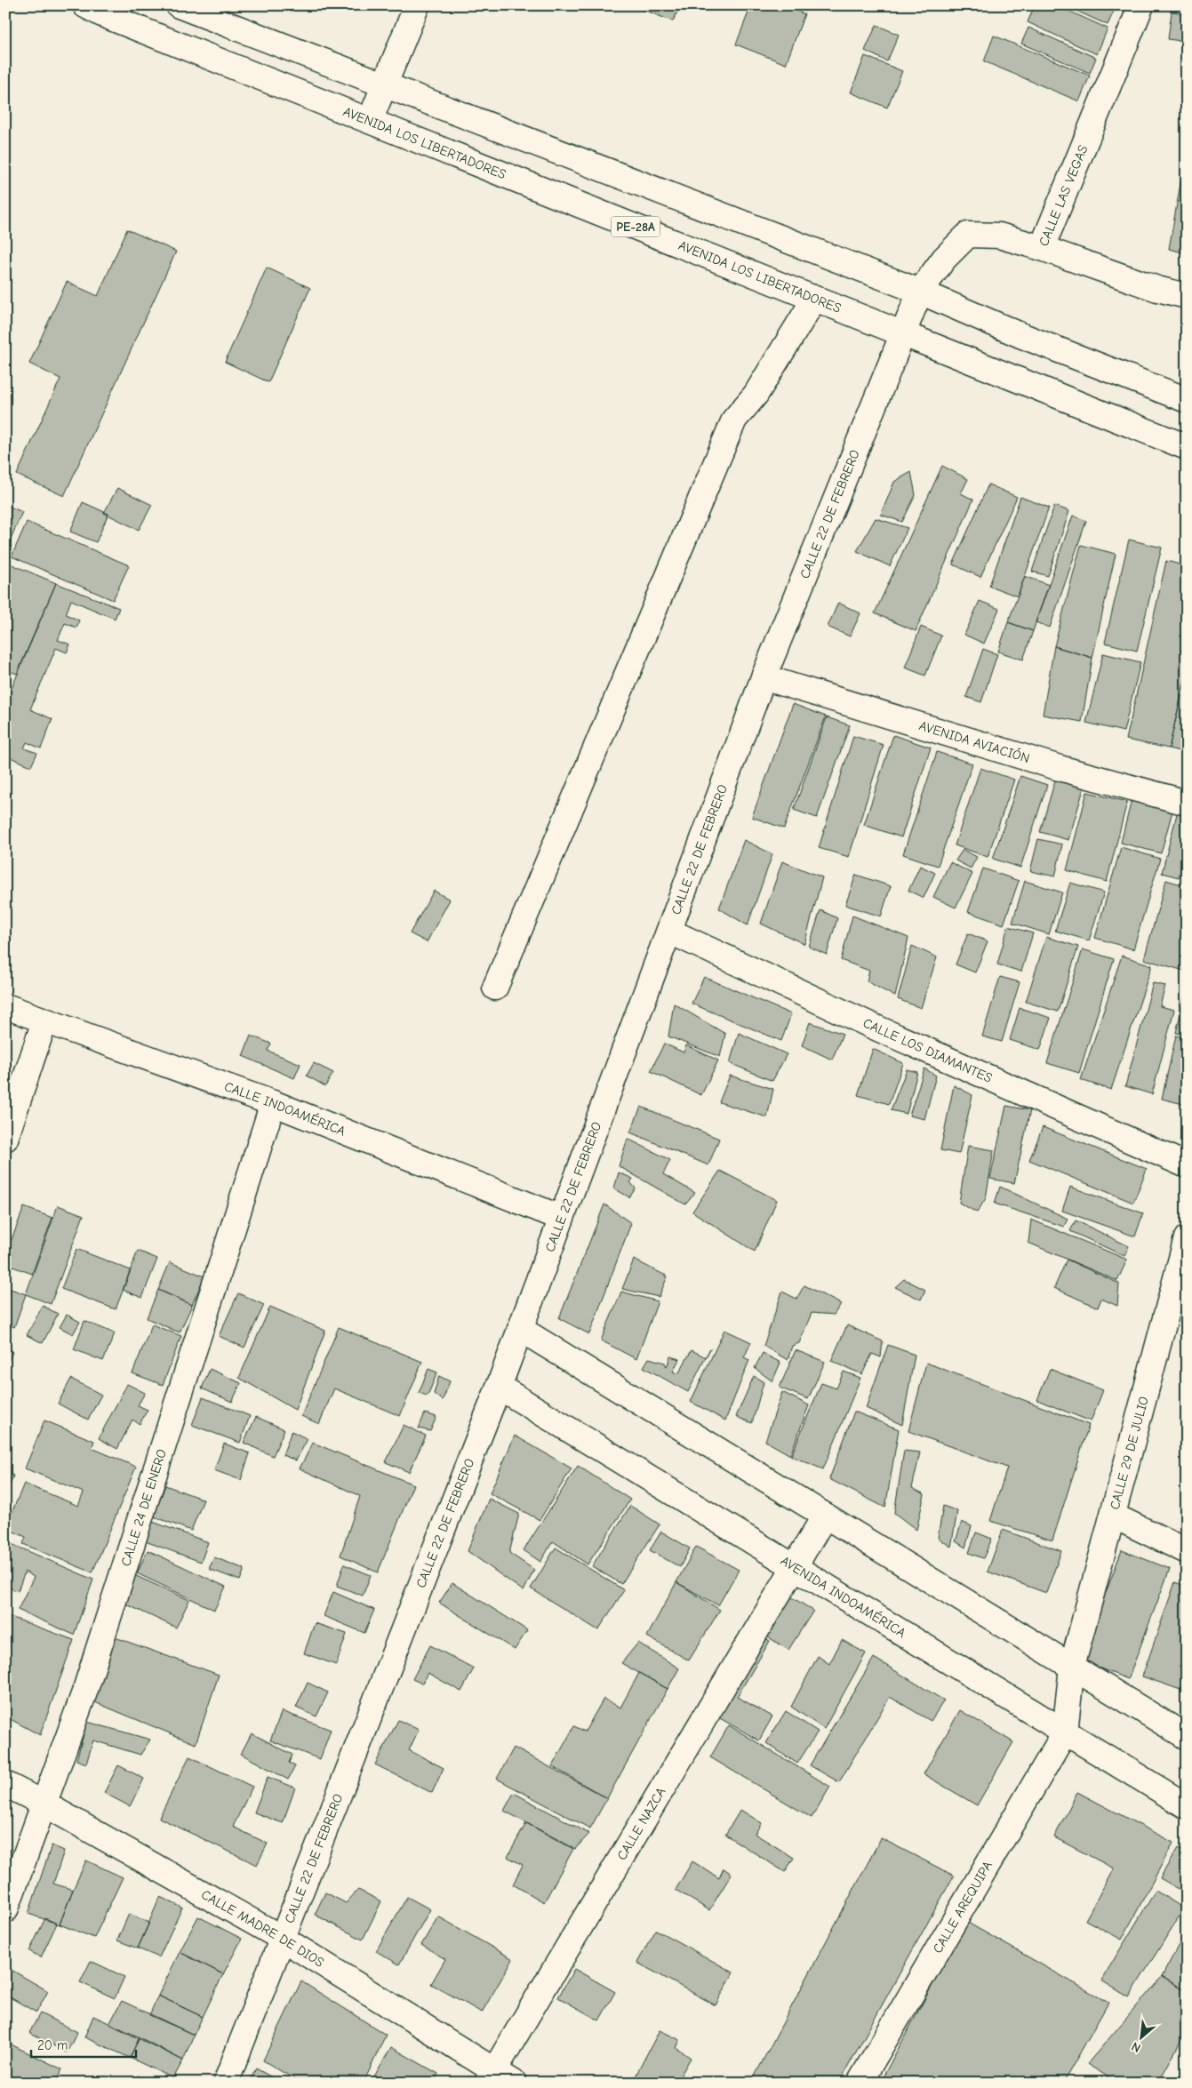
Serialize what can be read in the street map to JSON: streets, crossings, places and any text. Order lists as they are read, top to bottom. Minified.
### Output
{"streets":{"main road":["AVENIDA LOS LIBERTADORES","CALLE LAS VEGAS","PE-28A","CALLE 22 DE FEBRERO","AVENIDA AVIACIÓN","CALLE LOS DIAMANTES","CALLE INDOAMÉRICA","CALLE 29 DE JULIO","CALLE 24 DE ENERO","AVENIDA INDOAMÉRICA","CALLE NAZCA","CALLE AREQUIPA","CALLE MADRE DE DIOS"]},"crossings":[["AVENIDA LOS LIBERTADORES","CALLE 22 DE FEBRERO"],["CALLE LAS VEGAS","CALLE 22 DE FEBRERO"],["CALLE 22 DE FEBRERO","AVENIDA AVIACIÓN"],["CALLE 22 DE FEBRERO","CALLE LOS DIAMANTES"],["CALLE 22 DE FEBRERO","CALLE INDOAMÉRICA"],["CALLE 22 DE FEBRERO","AVENIDA INDOAMÉRICA"],["CALLE 22 DE FEBRERO","CALLE MADRE DE DIOS"],["CALLE INDOAMÉRICA","CALLE 24 DE ENERO"],["CALLE 29 DE JULIO","AVENIDA INDOAMÉRICA"],["CALLE 29 DE JULIO","CALLE AREQUIPA"],["CALLE 24 DE ENERO","CALLE MADRE DE DIOS"],["AVENIDA INDOAMÉRICA","CALLE NAZCA"],["AVENIDA INDOAMÉRICA","CALLE AREQUIPA"],["CALLE NAZCA","CALLE MADRE DE DIOS"]],"scale_bar":"20 m","north":"bottom left"}
